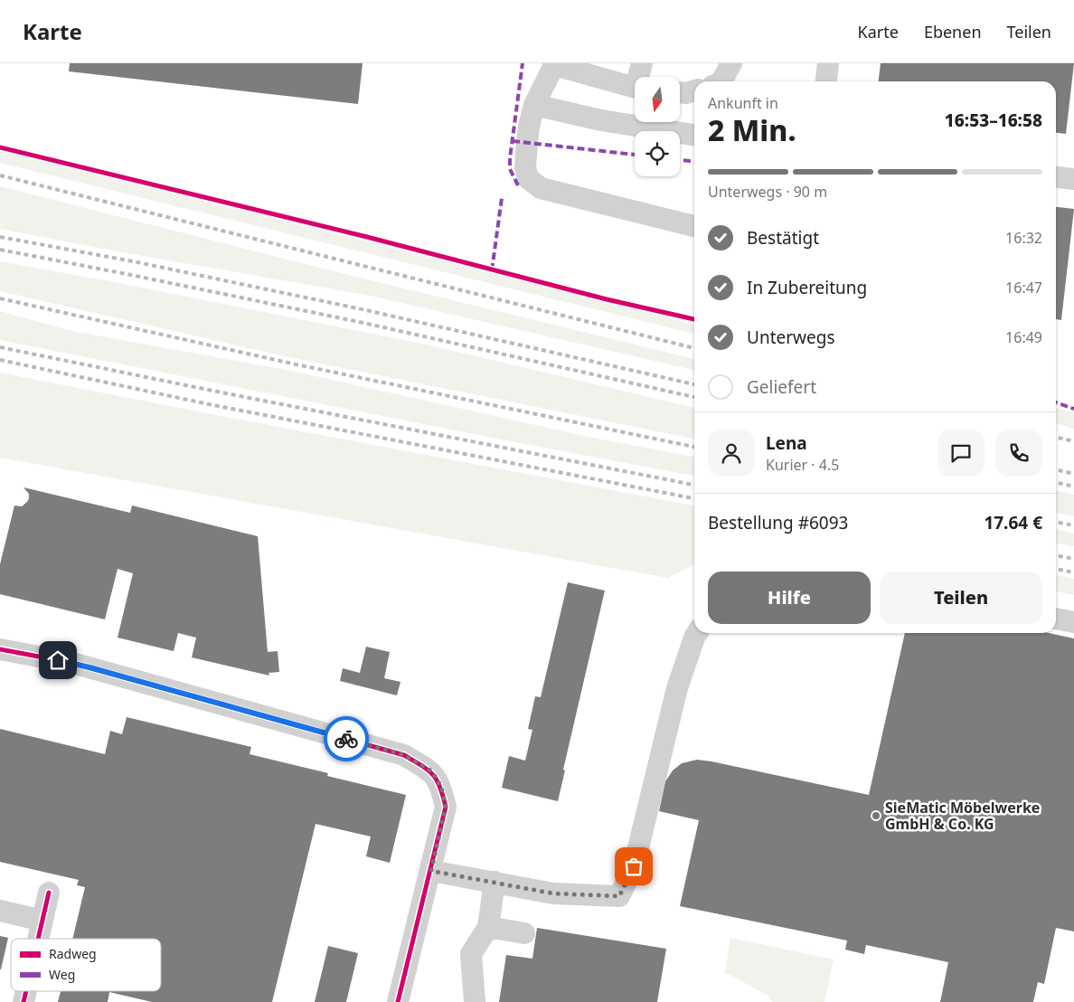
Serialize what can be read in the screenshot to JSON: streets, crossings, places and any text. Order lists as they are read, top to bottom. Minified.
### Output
{"places":["SieMatic Möbelwerke GmbH & Co. KG"],"legend":["Radweg","Weg"],"north":"bottom","page":{"header":"Karte","nav":["Karte","Ebenen","Teilen"],"heading":["2 Min.","Ankunft in","16:53–16:58"],"panel":["Lena","Kurier · 4.5","Bestellung #6093","17.64 €"],"bar":"Unterwegs · 90 m","list":[["Bestätigt","16:32"],["In Zubereitung","16:47"],["Unterwegs","16:49"],"Geliefert"],"buttons":["Hilfe","Teilen"]}}
